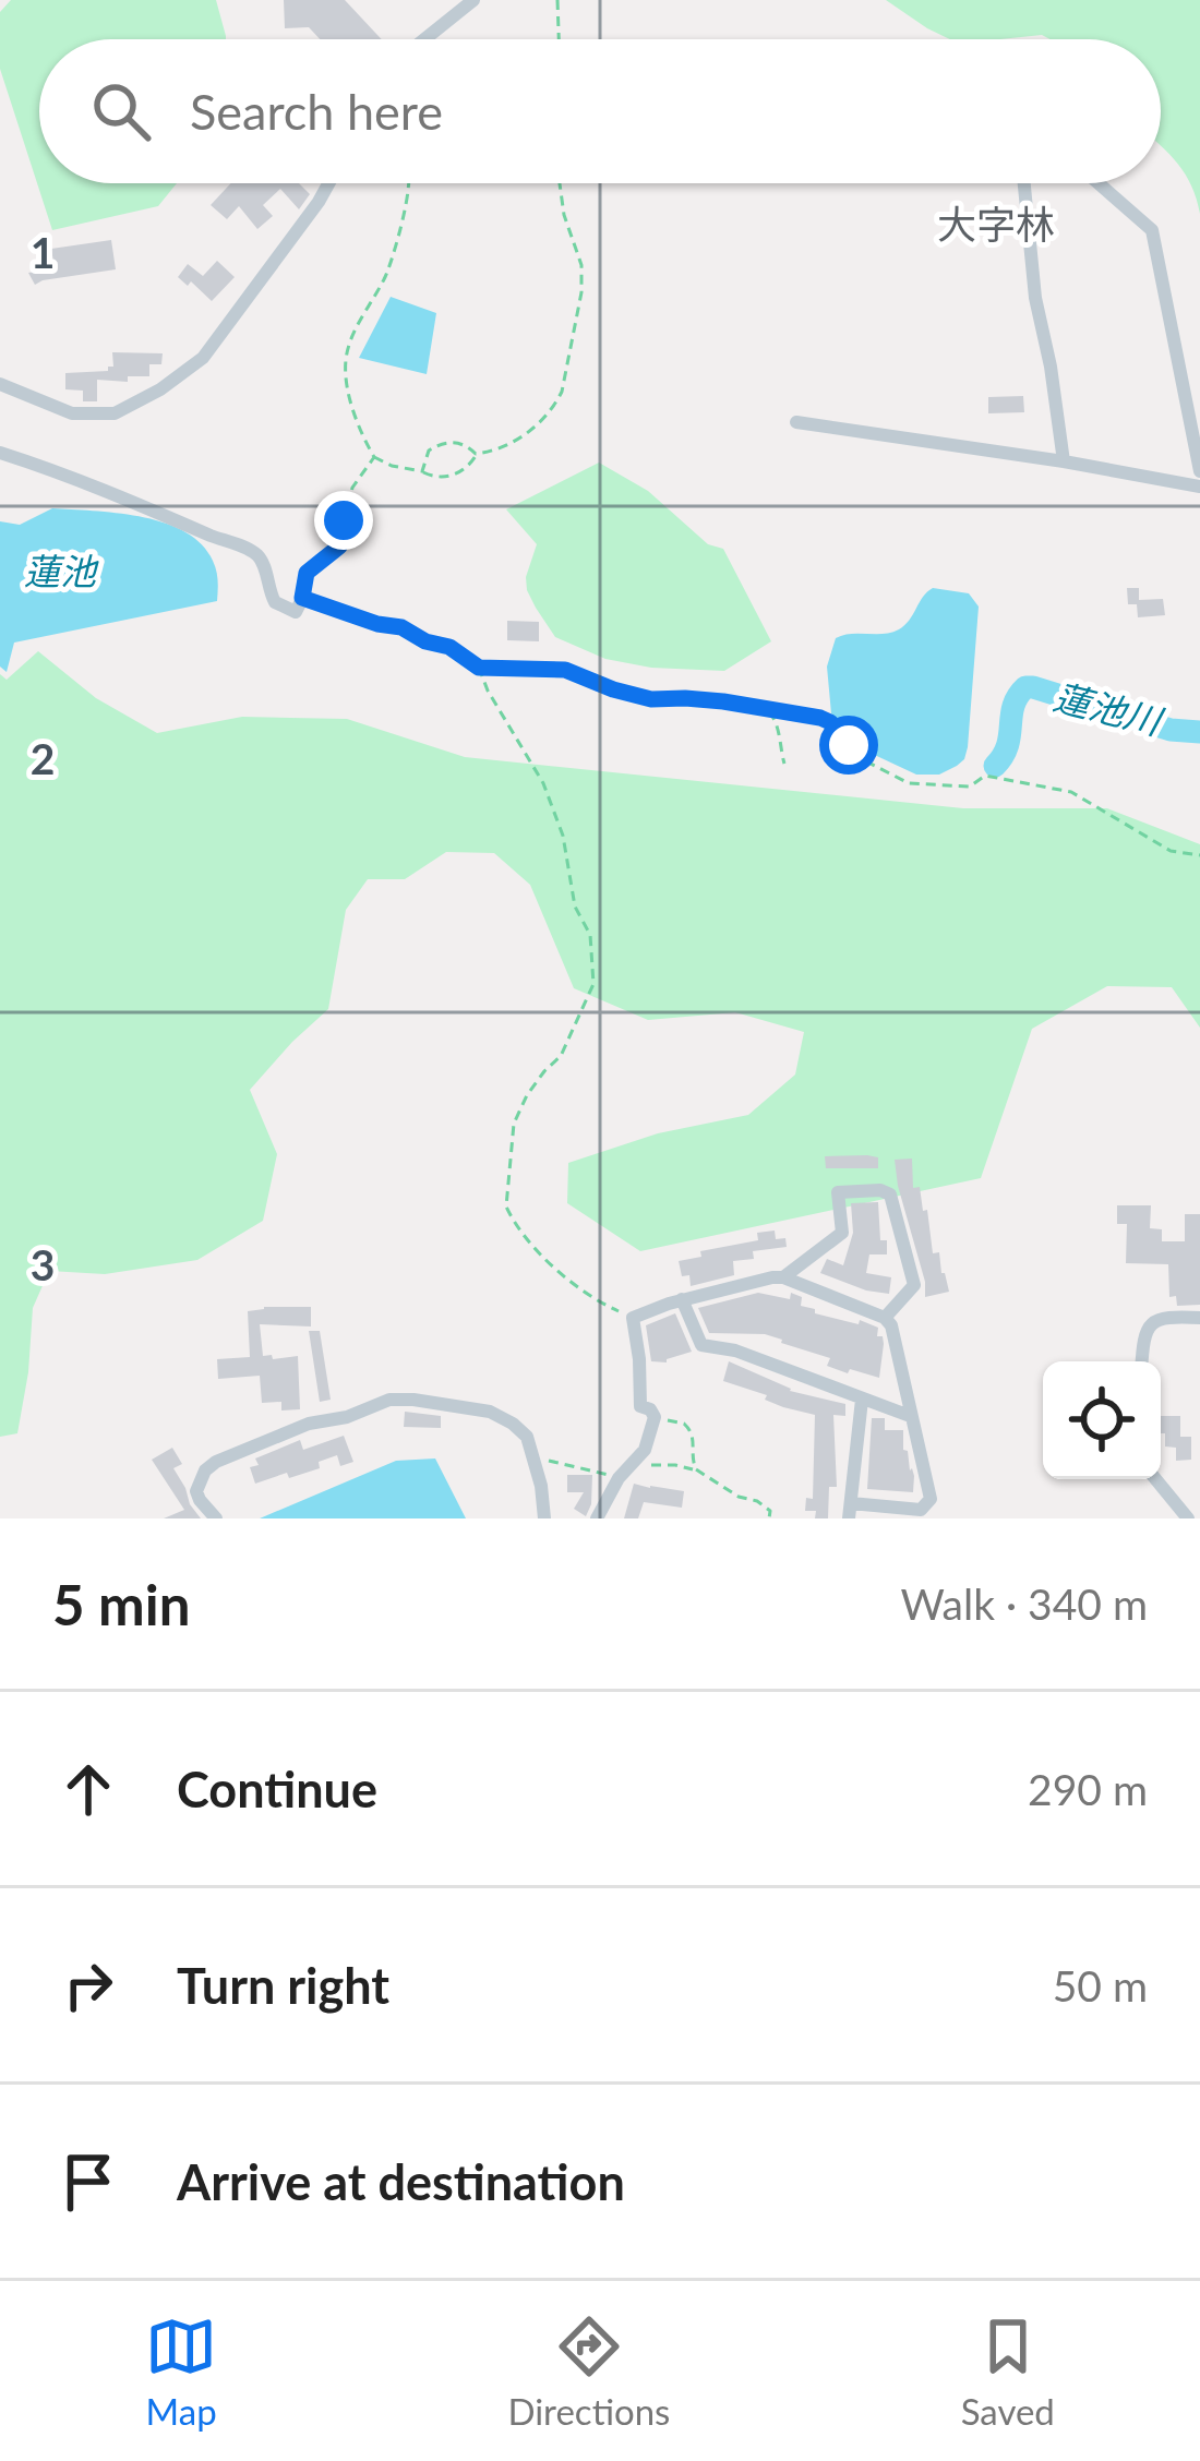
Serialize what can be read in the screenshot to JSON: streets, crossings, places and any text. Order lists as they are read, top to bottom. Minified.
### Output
{"districts":["大字林"],"water":["蓮池","蓮池川"],"page":{"search":"Search here","heading":["5 min","Walk · 340 m"],"list":[["Continue","290 m"],["Turn right","50 m"],"Arrive at destination"],"nav":["Map","Directions","Saved"]},"grid":{"rows":["1","2","3"]}}
